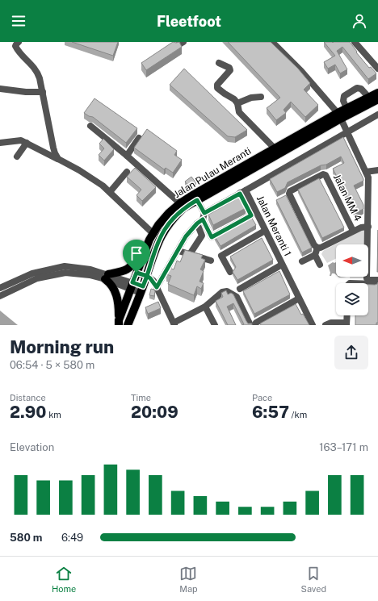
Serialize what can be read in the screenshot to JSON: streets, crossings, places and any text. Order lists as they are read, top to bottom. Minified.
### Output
{"streets":{"main road":["Jalan Pulau Meranti"],"street":["Jalan MM 4","Jalan Meranti 1"]},"north":"left","page":{"header":"Fleetfoot","heading":["Morning run","06:54 · 5 × 580 m"],"stats":[["Distance","2.90 km"],["Time","20:09"],["Pace","6:57 /km"]],"chart":["Elevation","163–171 m"],"list":[{"name":"580 m","note":"6:49"}],"tabs":["Home","Map","Saved"]}}
